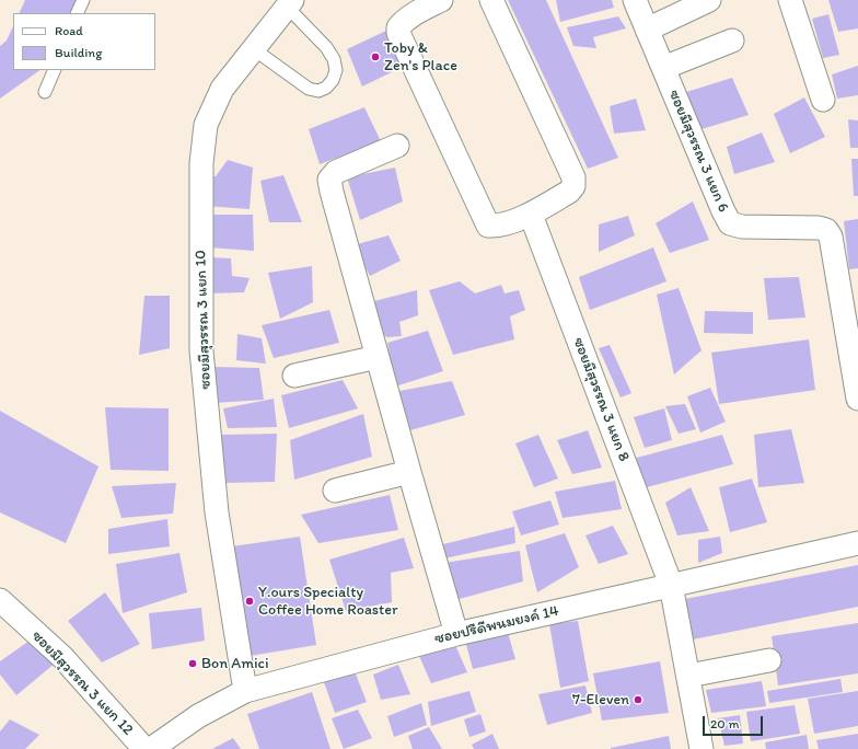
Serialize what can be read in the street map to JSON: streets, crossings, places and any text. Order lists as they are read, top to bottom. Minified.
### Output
{"streets":{"street":["ซอยมีสุวรรณ 3 แยก 6","ซอยมีสุวรรณ 3 แยก 10","ซอยมีสุวรรณ 3 แยก 8","ซอยปรีดีพนมยงค์ 14","ซอยมีสุวรรณ 3 แยก 12"]},"crossings":[["ซอยมีสุวรรณ 3 แยก 10","ซอยปรีดีพนมยงค์ 14"],["ซอยมีสุวรรณ 3 แยก 8","ซอยปรีดีพนมยงค์ 14"]],"places":["Toby & Zen's Place","Y.ours Specialty Coffee Home Roaster","Bon Amici","7-Eleven"],"legend":["Road","Building"],"scale_bar":"20 m"}
